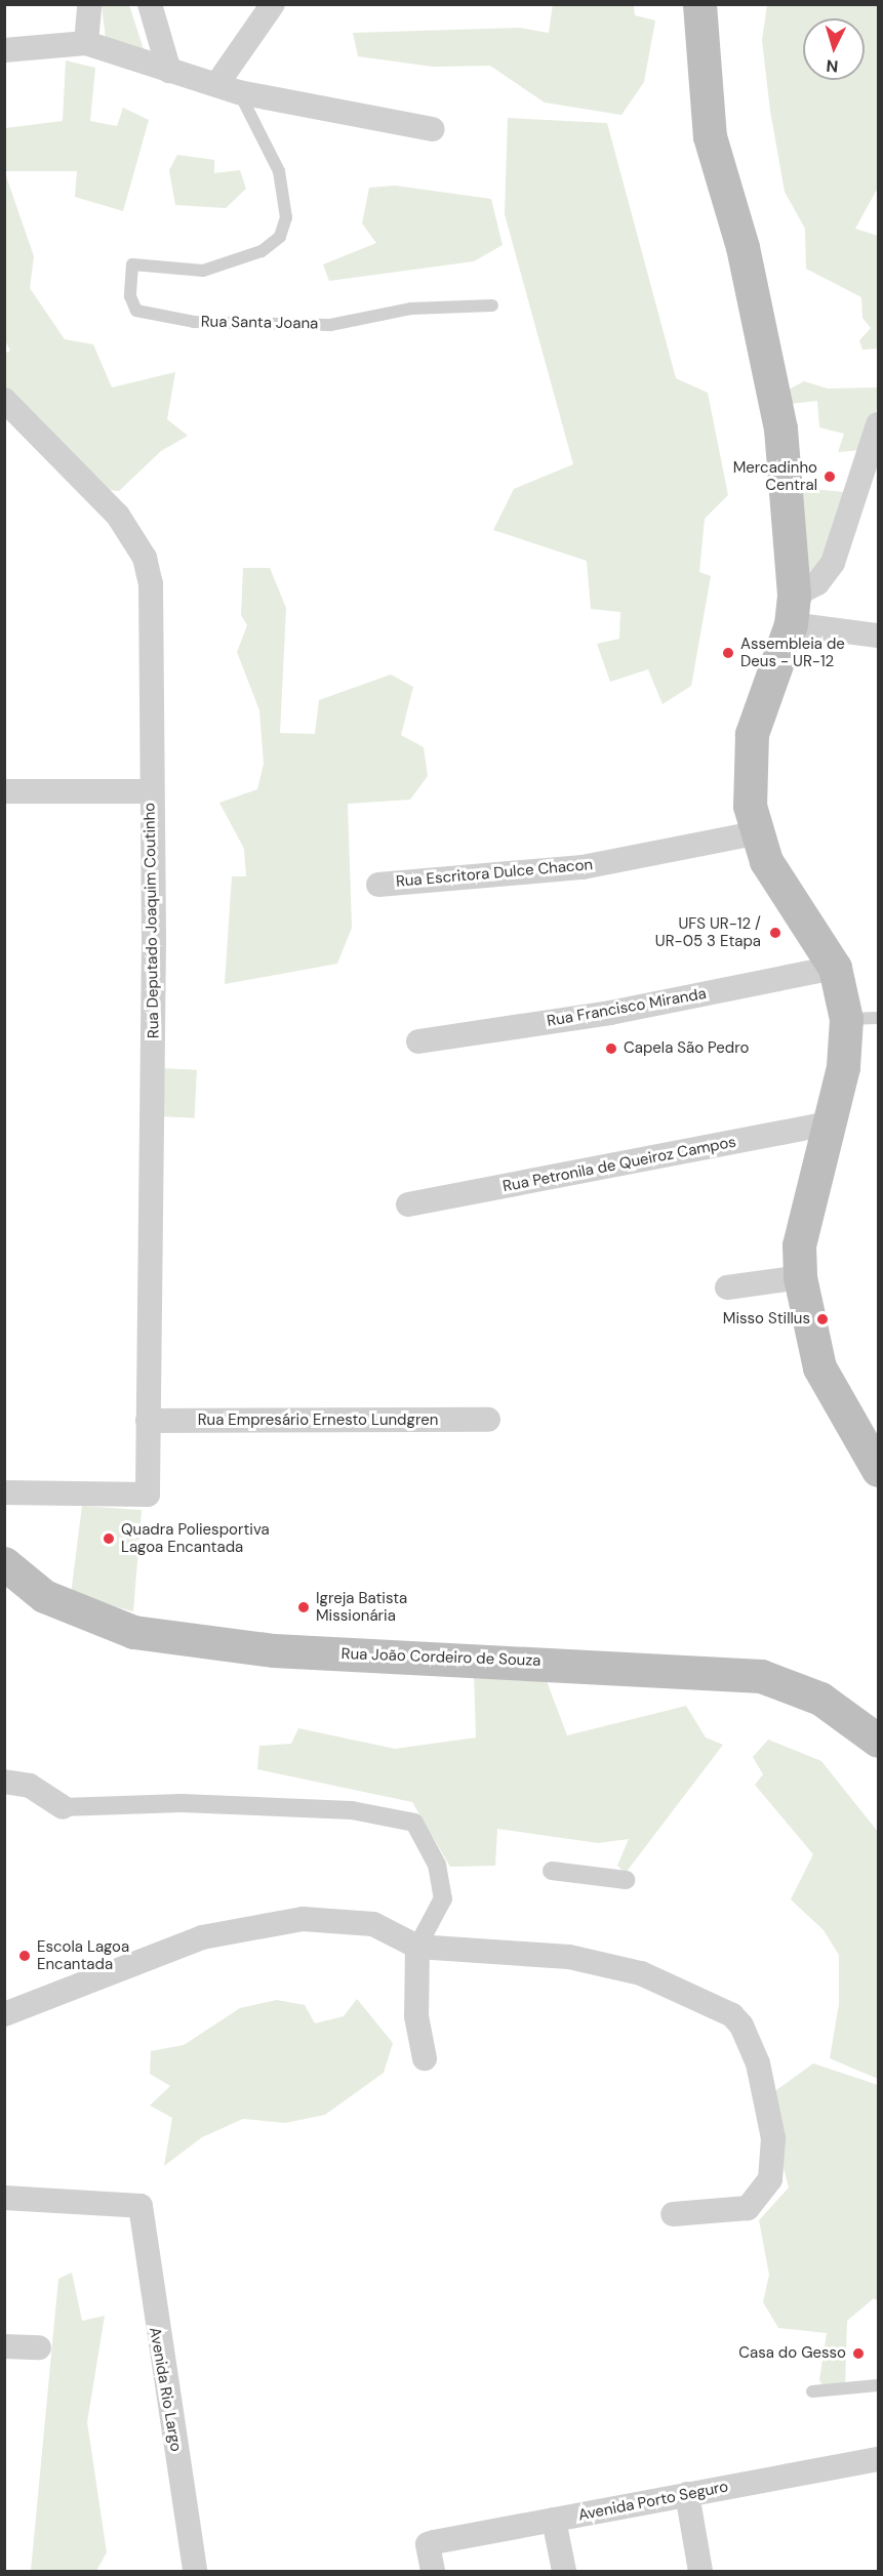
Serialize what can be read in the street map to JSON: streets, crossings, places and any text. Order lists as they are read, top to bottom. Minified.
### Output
{"streets":{"main road":["Rua João Cordeiro de Souza"],"street":["Rua Escritora Dulce Chacon","Rua Deputado Joaquim Coutinho","Rua Francisco Miranda","Rua Petronila de Queiroz Campos","Rua Empresário Ernesto Lundgren","Avenida Rio Largo","Avenida Porto Seguro"],"lane":["Rua Santa Joana"]},"crossings":[["Rua Deputado Joaquim Coutinho","Rua Empresário Ernesto Lundgren"]],"places":["Mercadinho Central","Assembleia de Deus - UR-12","UFS UR-12 / UR-05 3 Etapa","Capela São Pedro","Misso Stillus","Quadra Poliesportiva Lagoa Encantada","Igreja Batista Missionária","Escola Lagoa Encantada","Casa do Gesso"],"north":"bottom"}
